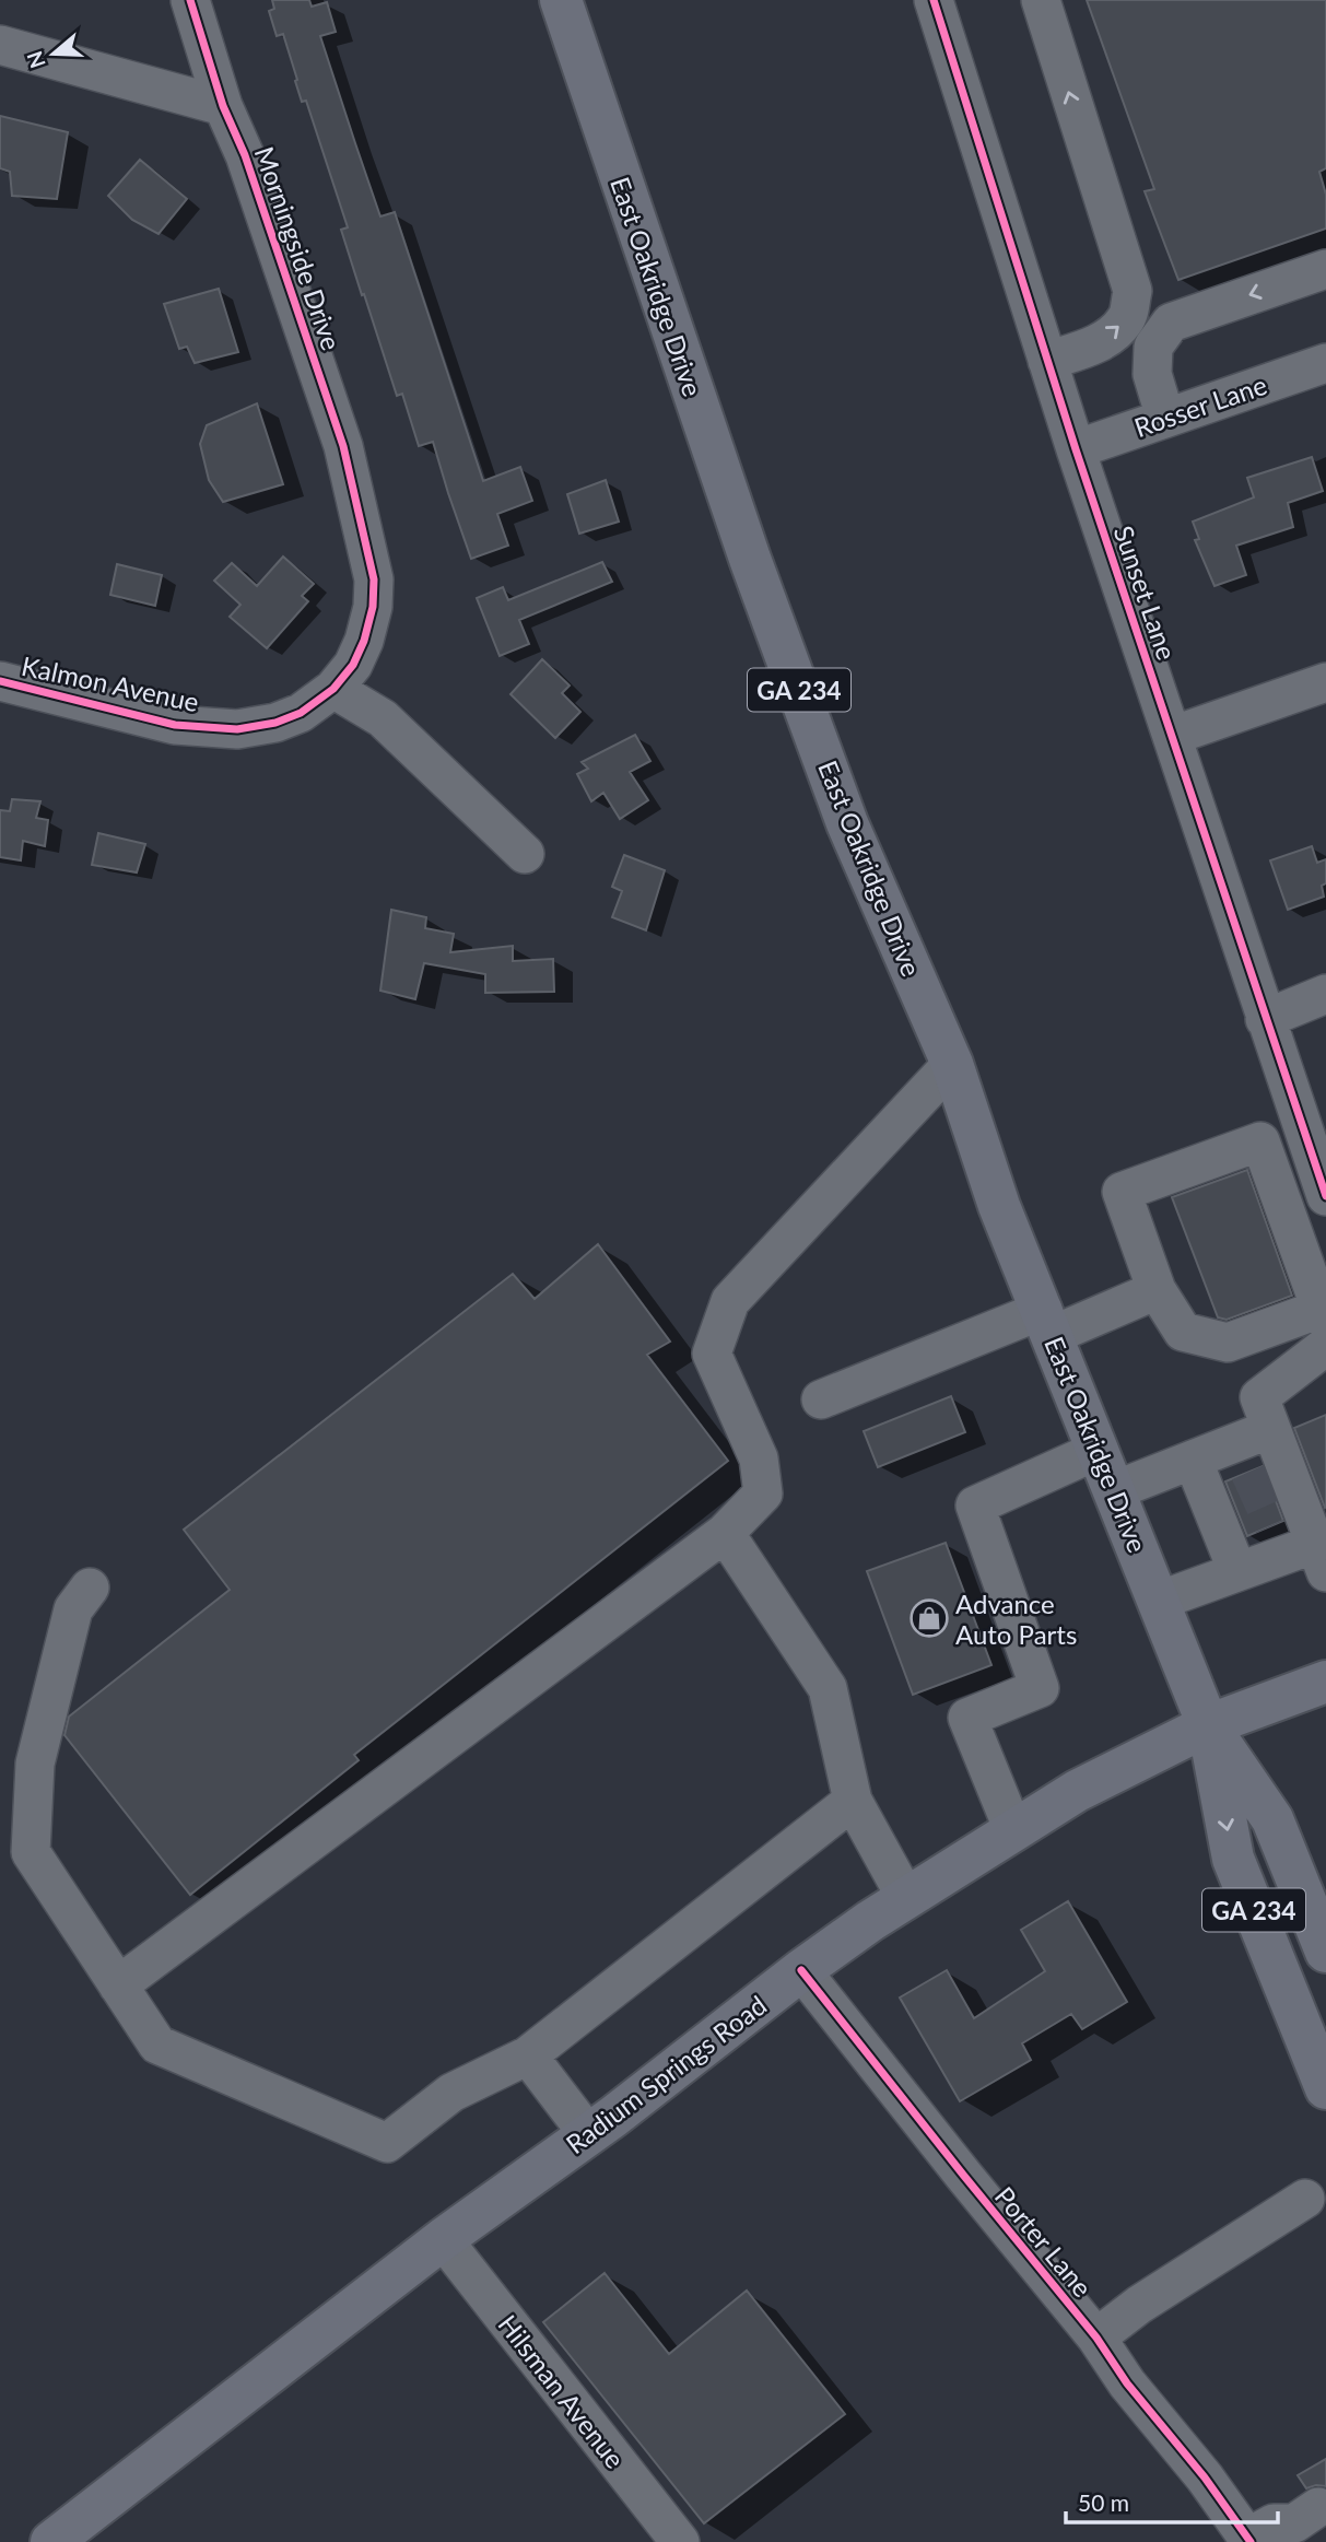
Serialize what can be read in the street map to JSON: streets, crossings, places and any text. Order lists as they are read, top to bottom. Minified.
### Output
{"streets":{"main road":["East Oakridge Drive","GA 234","Radium Springs Road"],"street":["Morningside Drive","Rosser Lane","Sunset Lane","Kalmon Avenue","Porter Lane","Hilsman Avenue"]},"crossings":[["Morningside Drive","Kalmon Avenue"],["East Oakridge Drive","Radium Springs Road"],["Rosser Lane","Sunset Lane"],["Radium Springs Road","Porter Lane"],["Radium Springs Road","Hilsman Avenue"]],"places":{"shop":["Advance Auto Parts"]},"scale_bar":"50 m","north":"left"}
